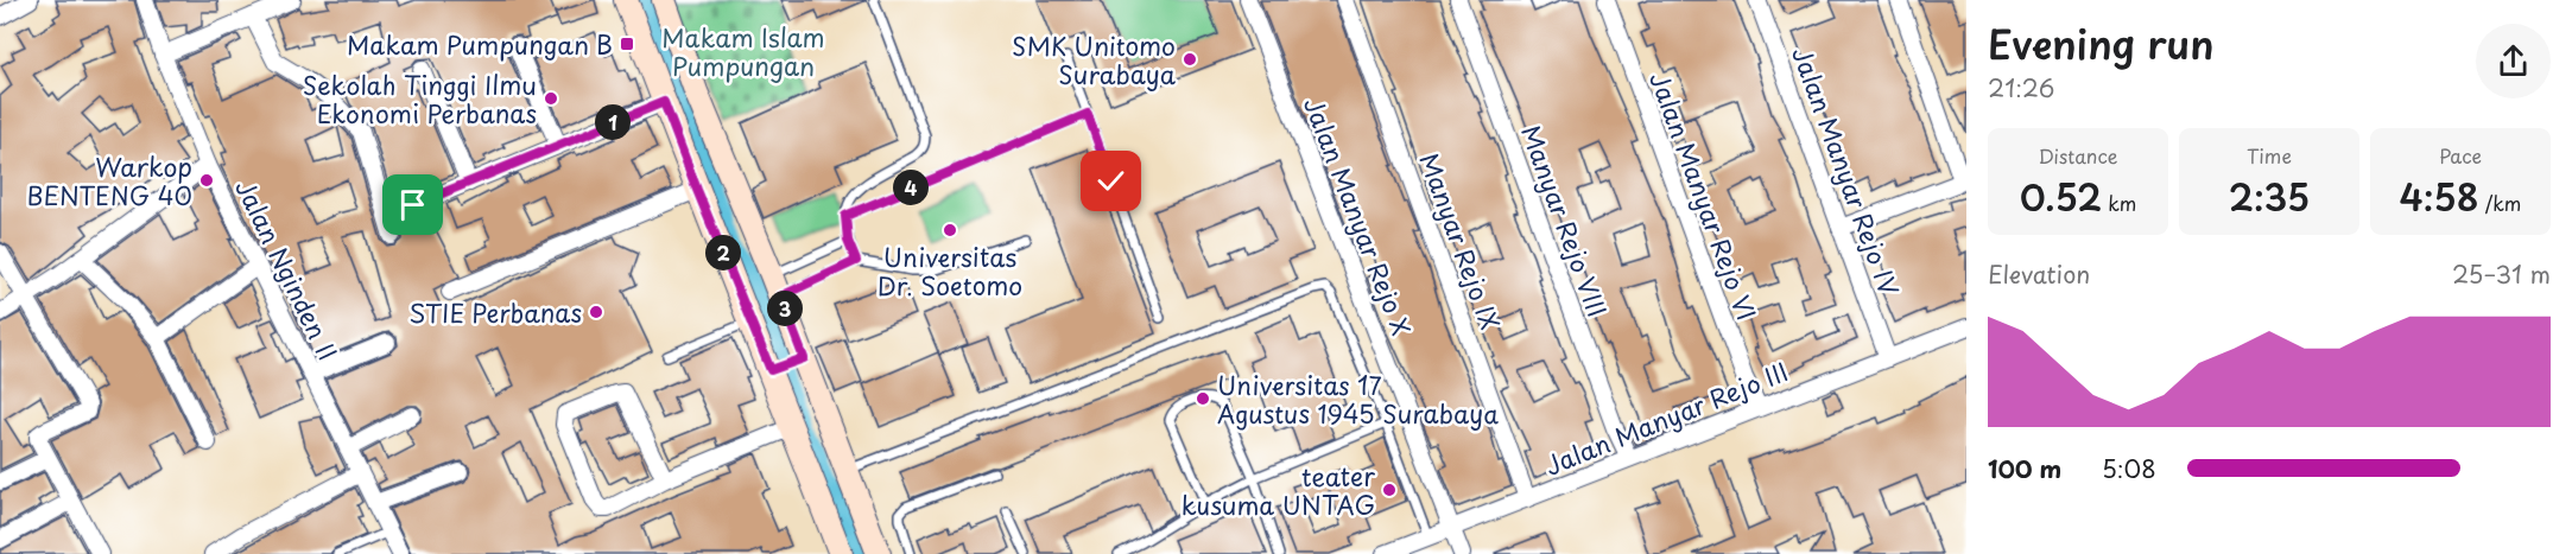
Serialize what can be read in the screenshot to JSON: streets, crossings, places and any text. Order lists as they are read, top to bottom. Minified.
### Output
{"streets":{"street":["Jalan Manyar Rejo IV","Jalan Manyar Rejo VI","Jalan Manyar Rejo X","Manyar Rejo VIII","Manyar Rejo IX","Jalan Nginden II","Jalan Manyar Rejo III"]},"crossings":[["Jalan Manyar Rejo IV","Jalan Manyar Rejo III"],["Jalan Manyar Rejo VI","Jalan Manyar Rejo III"],["Jalan Manyar Rejo X","Jalan Manyar Rejo III"],["Manyar Rejo VIII","Jalan Manyar Rejo III"],["Manyar Rejo IX","Jalan Manyar Rejo III"]],"parks":["Makam Islam Pumpungan"],"places":{"transit":["Makam Pumpungan B"],"other":["SMK Unitomo Surabaya","Sekolah Tinggi Ilmu Ekonomi Perbanas","Warkop BENTENG 40","Universitas Dr. Soetomo","STIE Perbanas","Universitas 17 Agustus 1945 Surabaya","teater kusuma UNTAG"]},"page":{"heading":["Evening run","21:26"],"pins":["1","4","2","3"],"stats":[["Distance","0.52 km"],["Time","2:35"],["Pace","4:58 /km"]],"chart":["Elevation","25–31 m"],"list":[{"name":"100 m","note":"5:08"}]}}
